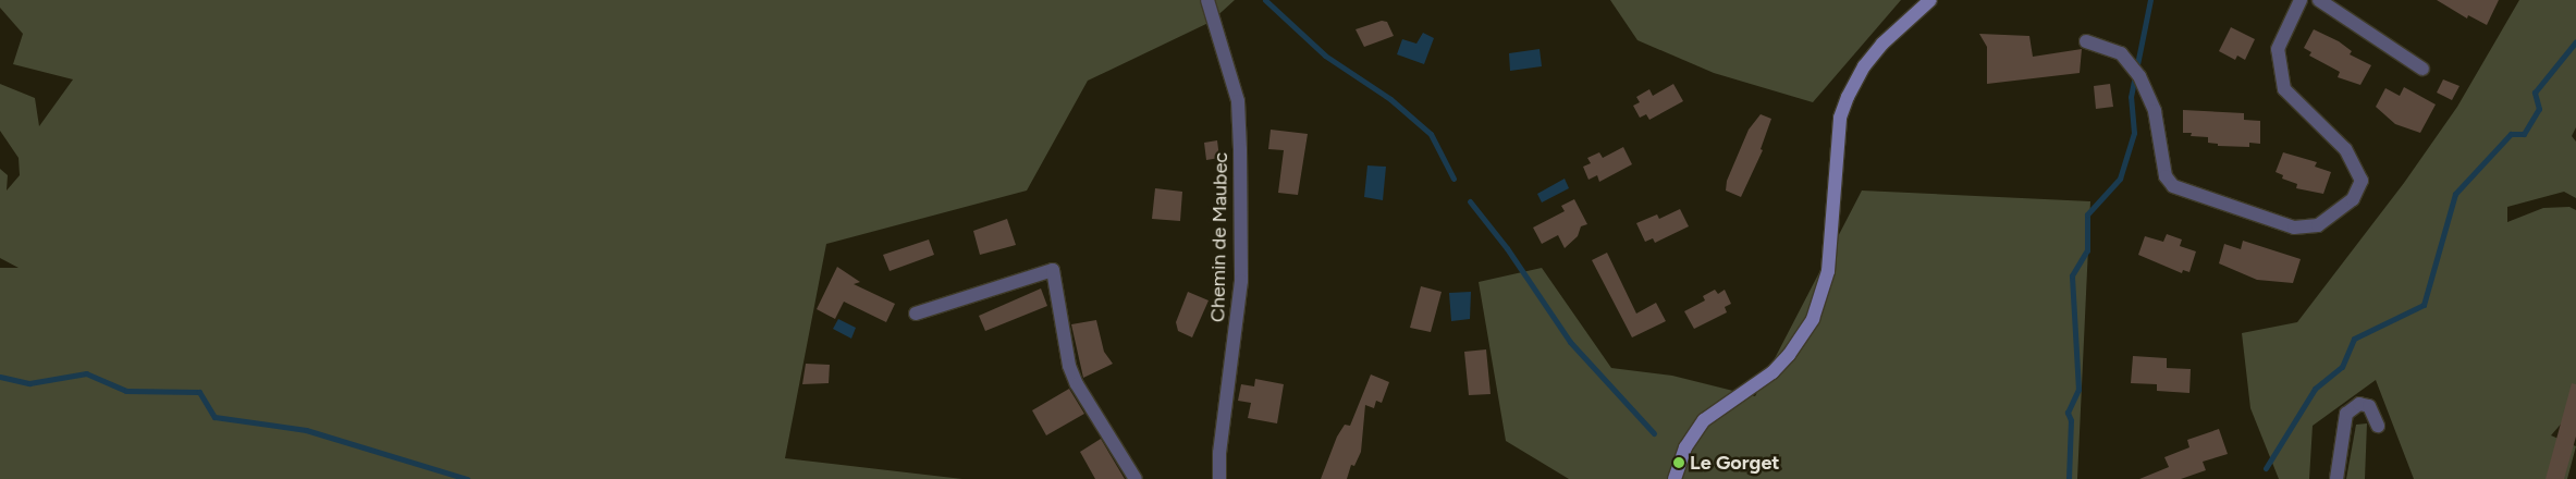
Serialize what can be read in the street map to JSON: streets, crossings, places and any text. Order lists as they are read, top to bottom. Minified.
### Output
{"streets":{"street":["Chemin de Maubec"]},"places":["Le Gorget"]}
